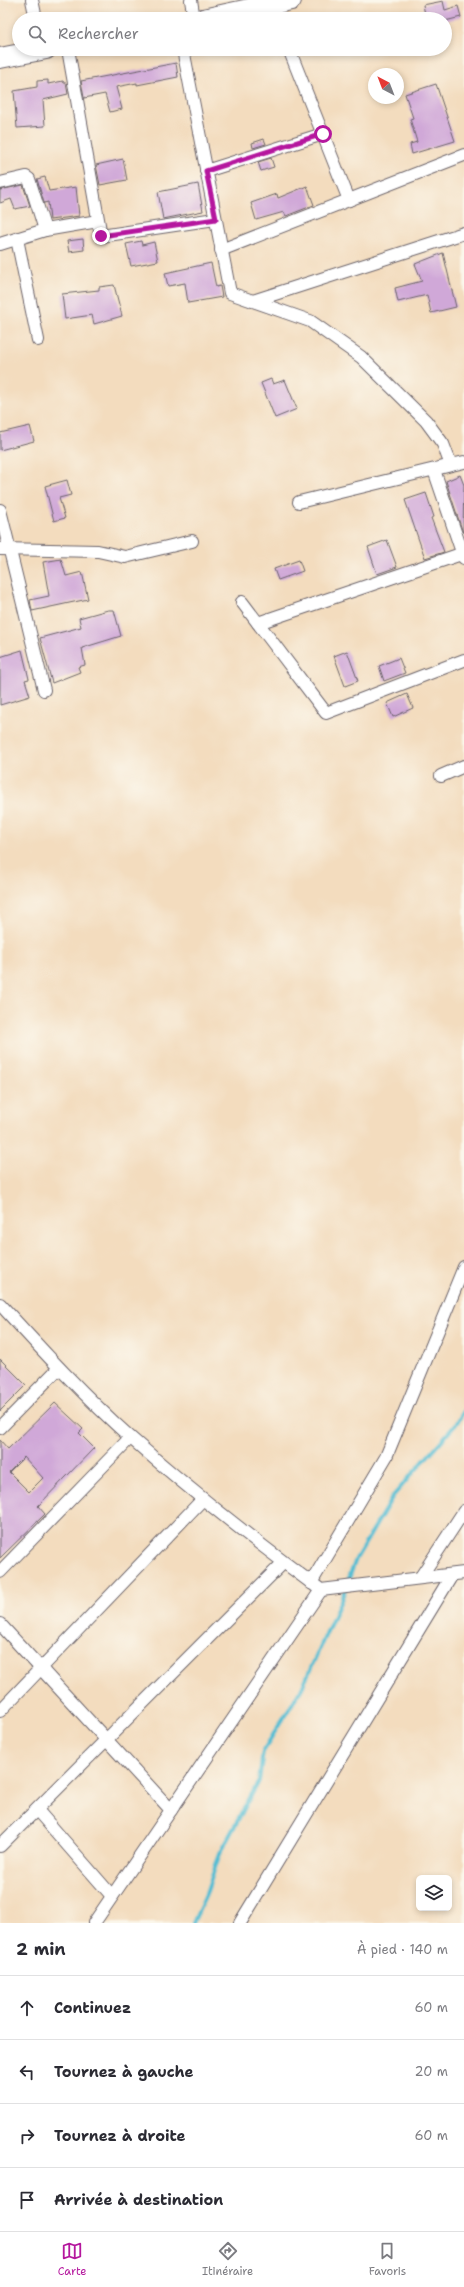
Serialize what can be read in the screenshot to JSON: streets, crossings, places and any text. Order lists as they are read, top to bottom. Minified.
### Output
{"north":"top left","page":{"search":"Rechercher","heading":["2 min","À pied · 140 m"],"list":[["Continuez","60 m"],["Tournez à gauche","20 m"],["Tournez à droite","60 m"],"Arrivée à destination"],"nav":["Carte","Itinéraire","Favoris"]}}
